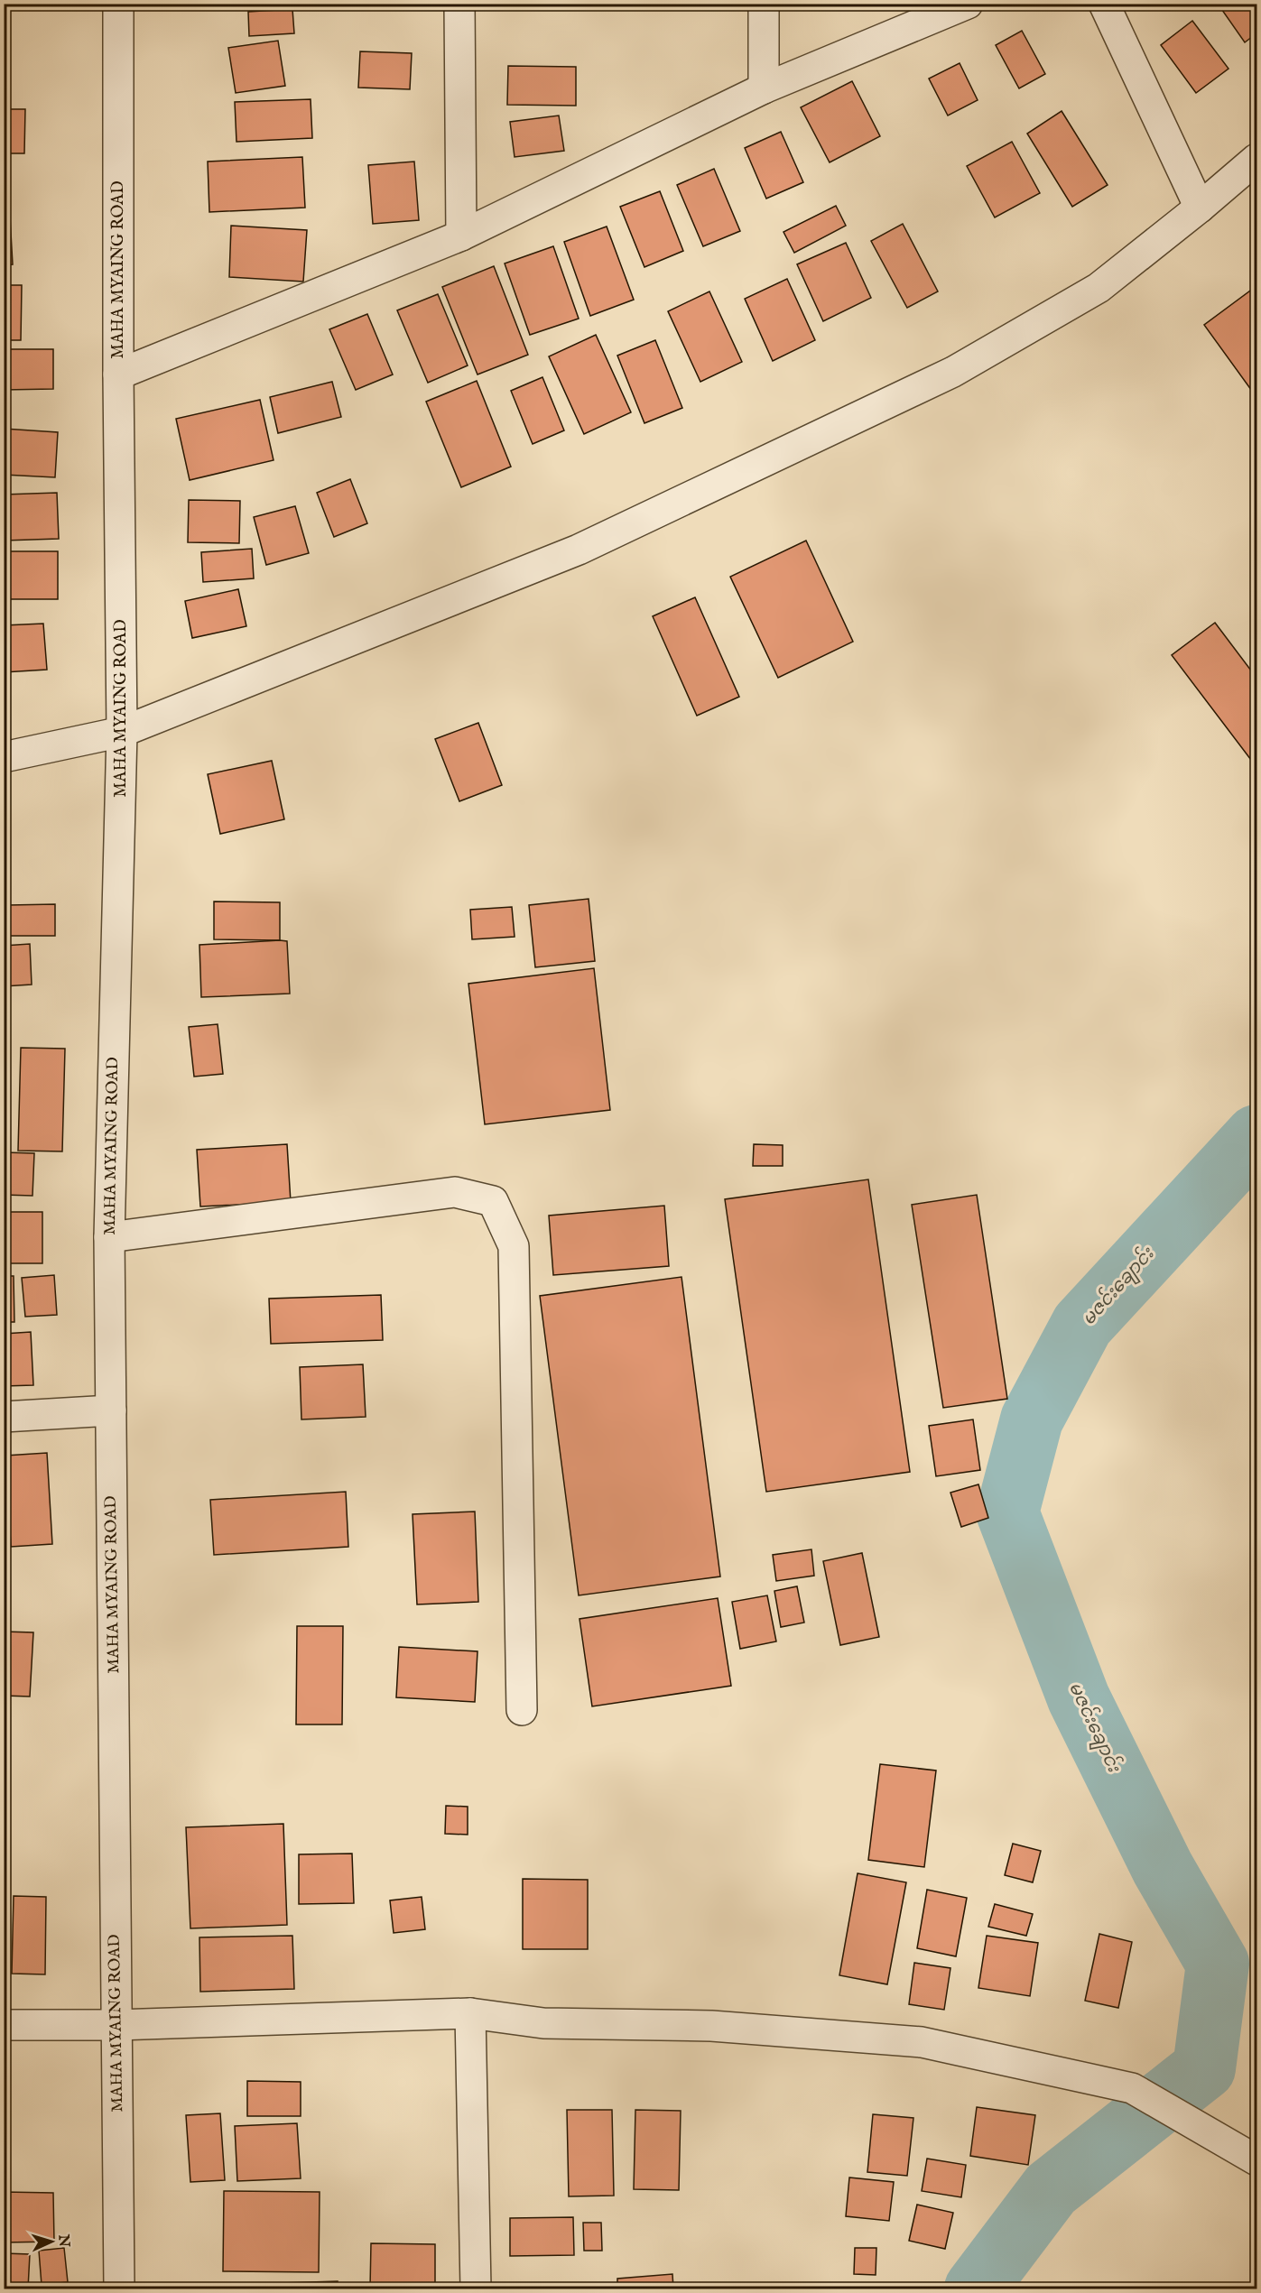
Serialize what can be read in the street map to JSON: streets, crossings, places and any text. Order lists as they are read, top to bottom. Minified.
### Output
{"streets":{"street":["MAHA MYAING ROAD"]},"water":["မဇင်းချောင်း"],"north":"right"}
